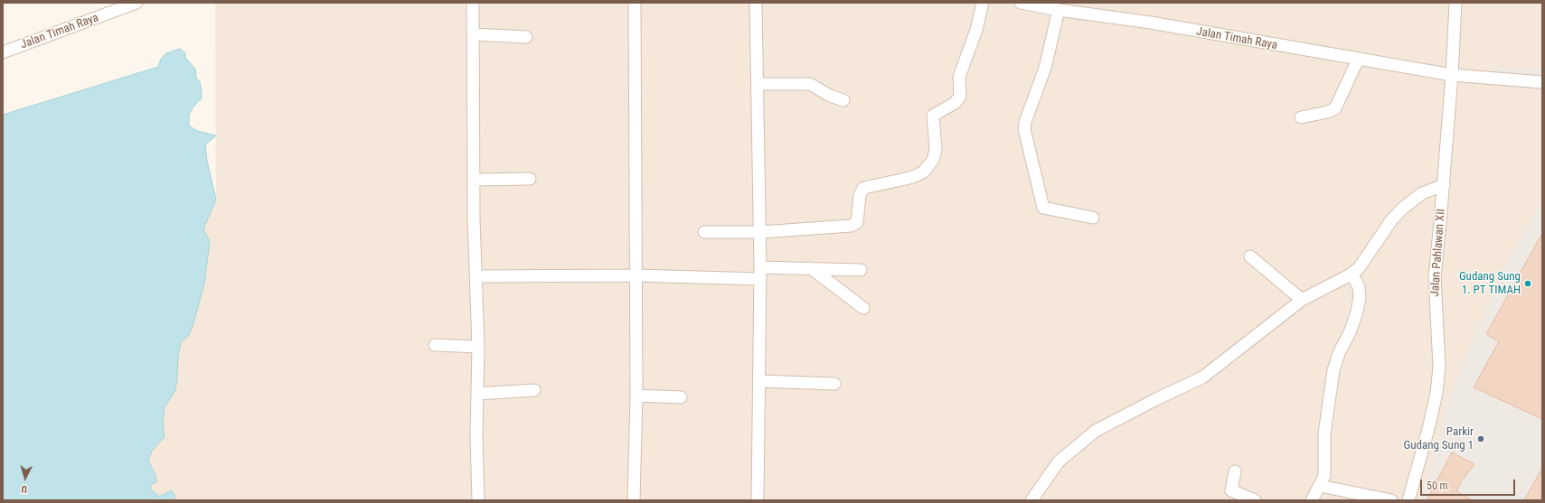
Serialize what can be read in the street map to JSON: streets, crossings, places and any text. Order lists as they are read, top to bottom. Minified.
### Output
{"streets":{"street":["Jalan Timah Raya","Jalan Pahlawan XII"]},"crossings":[["Jalan Timah Raya","Jalan Pahlawan XII"]],"places":["Gudang Sung 1. PT TIMAH","Parkir Gudang Sung 1"],"scale_bar":"50 m","north":"bottom"}
